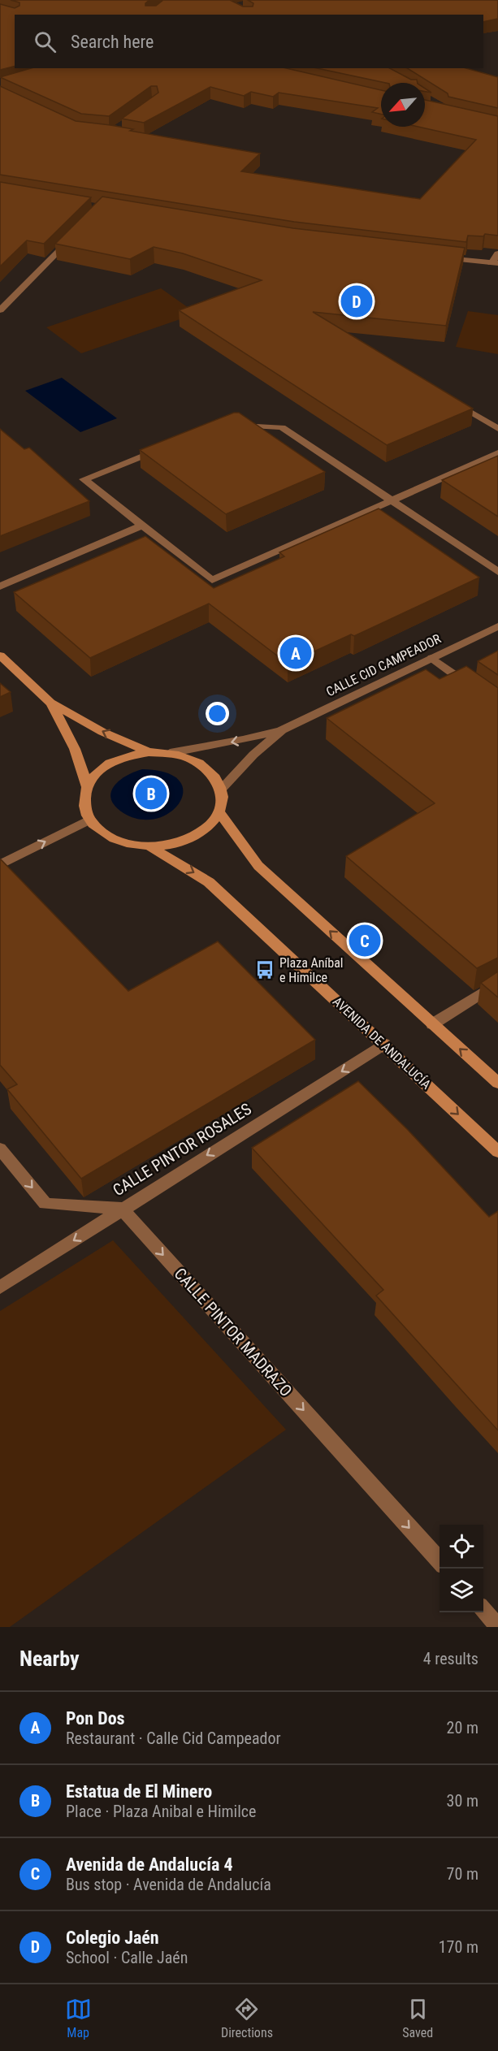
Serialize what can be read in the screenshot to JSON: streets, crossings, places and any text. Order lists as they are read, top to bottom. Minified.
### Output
{"streets":{"main road":["AVENIDA DE ANDALUCÍA"],"street":["CALLE CID CAMPEADOR","CALLE PINTOR ROSALES","CALLE PINTOR MADRAZO"]},"crossings":[["CALLE CID CAMPEADOR","AVENIDA DE ANDALUCÍA"],["AVENIDA DE ANDALUCÍA","CALLE PINTOR ROSALES"],["CALLE PINTOR ROSALES","CALLE PINTOR MADRAZO"]],"one_way":["CALLE PINTOR ROSALES","CALLE PINTOR MADRAZO"],"places":{"bus stop":["Plaza Aníbal e Himilce"]},"north":"bottom left","page":{"search":"Search here","pins":["D","A","B","C"],"heading":["Nearby","4 results"],"list":[{"mark":"A","name":"Pon Dos","note":"Restaurant · Calle Cid Campeador","value":"20 m"},{"mark":"B","name":"Estatua de El Minero","note":"Place · Plaza Anibal e Himilce","value":"30 m"},{"mark":"C","name":"Avenida de Andalucía 4","note":"Bus stop · Avenida de Andalucía","value":"70 m"},{"mark":"D","name":"Colegio Jaén","note":"School · Calle Jaén","value":"170 m"}],"nav":["Map","Directions","Saved"]}}
